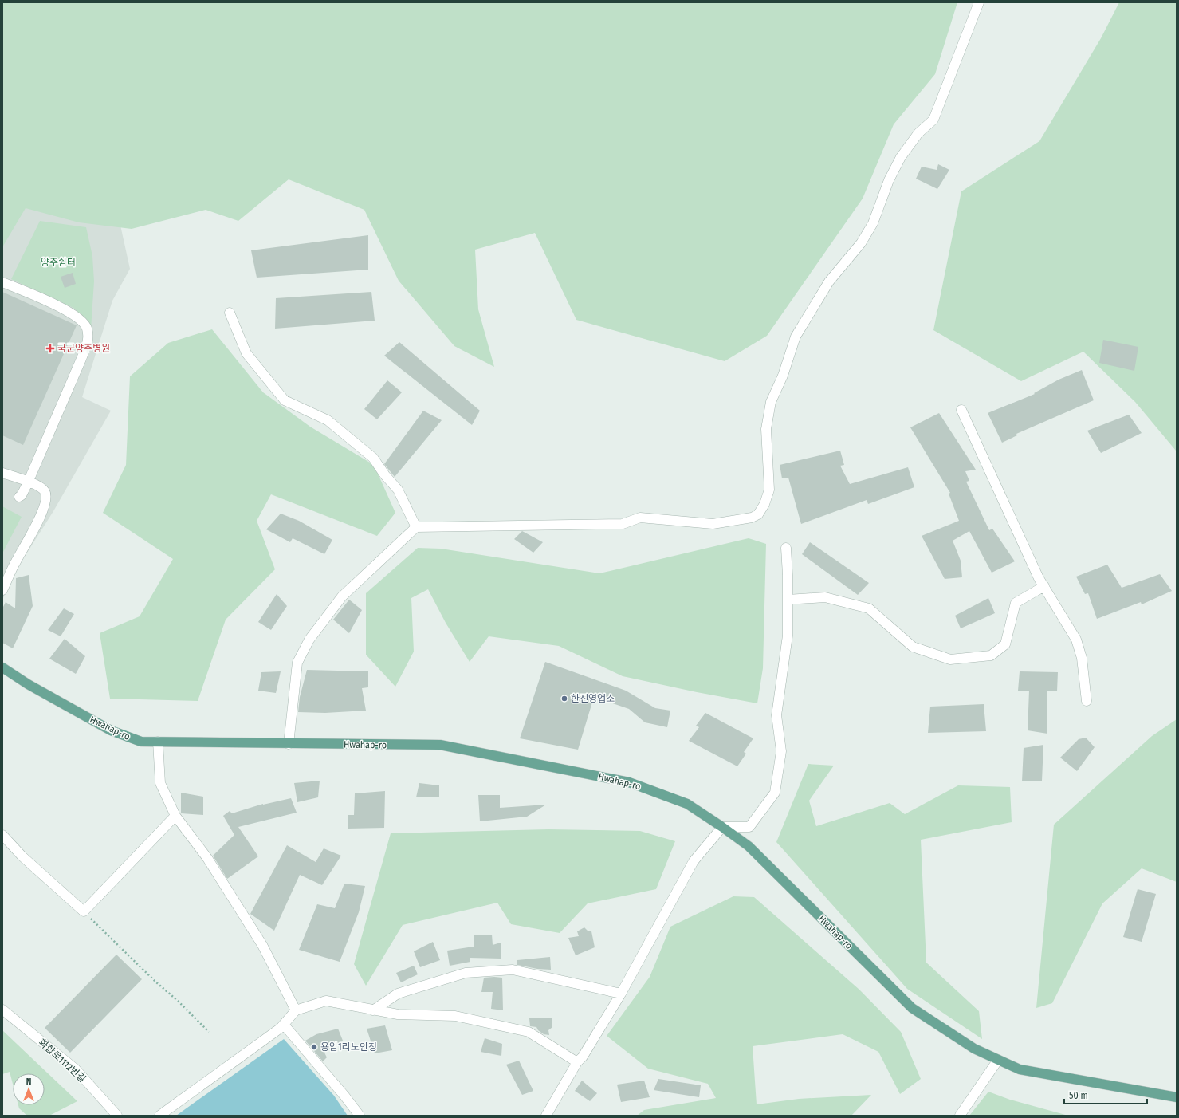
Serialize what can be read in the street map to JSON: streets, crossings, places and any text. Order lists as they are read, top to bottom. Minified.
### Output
{"streets":{"main road":["Hwahap-ro"],"street":["화합로1112번길"]},"parks":["양주쉼터"],"places":{"health":["국군양주병원"],"other":["한진영업소","용암1리노인정"]},"scale_bar":"50 m","north":"top"}
